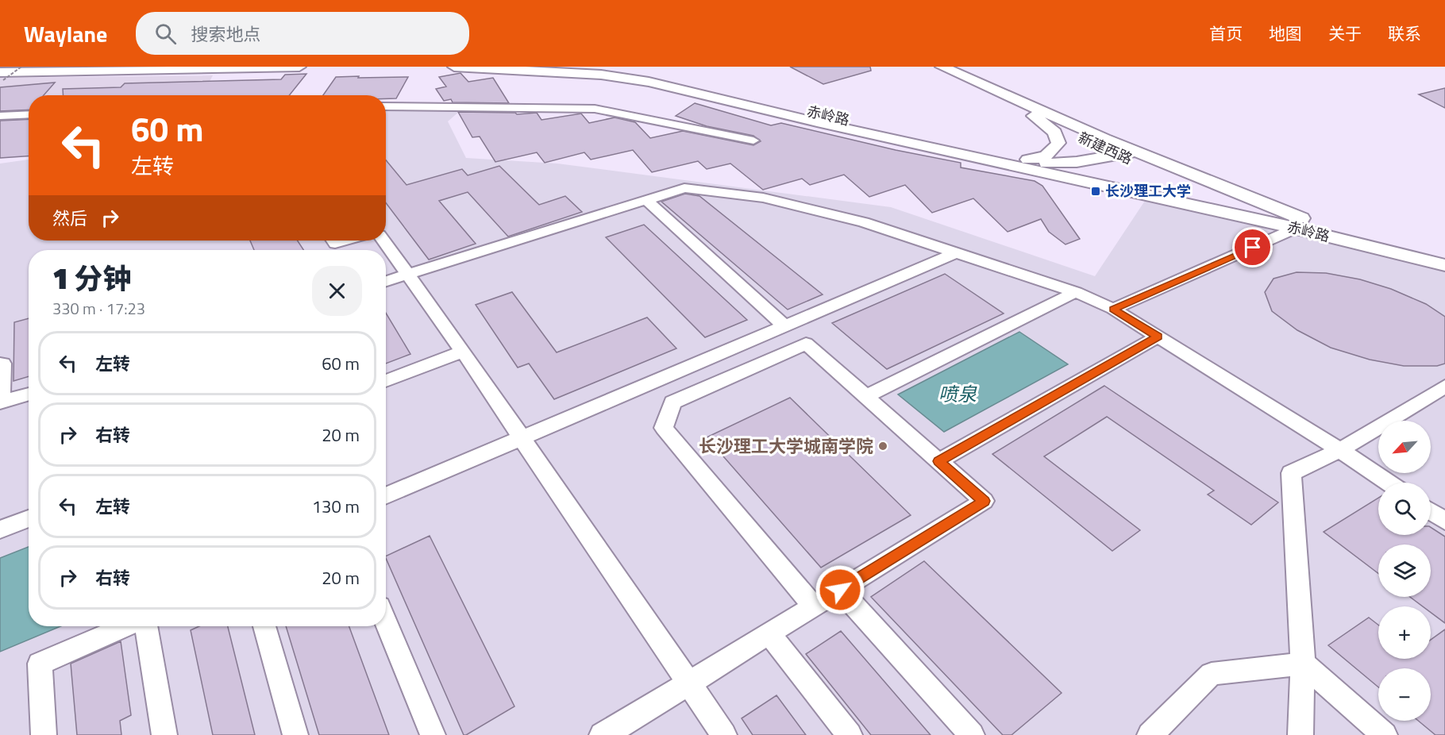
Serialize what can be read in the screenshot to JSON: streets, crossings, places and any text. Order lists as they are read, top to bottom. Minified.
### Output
{"streets":{"main road":["赤岭路","新建西路"]},"crossings":[["赤岭路","新建西路"]],"water":["喷泉"],"places":{"transit":["长沙理工大学"],"other":["长沙理工大学城南学院"]},"north":"bottom left","page":{"header":"Waylane","search":"搜索地点","nav":["首页","地图","关于","联系"],"turn":["60 m","左转"],"then":"然后","heading":["1 分钟","330 m · 17:23"],"list":[{"name":"左转","value":"60 m"},{"name":"右转","value":"20 m"},{"name":"左转","value":"130 m"},{"name":"右转","value":"20 m"}],"map_buttons":["+","−"]}}
